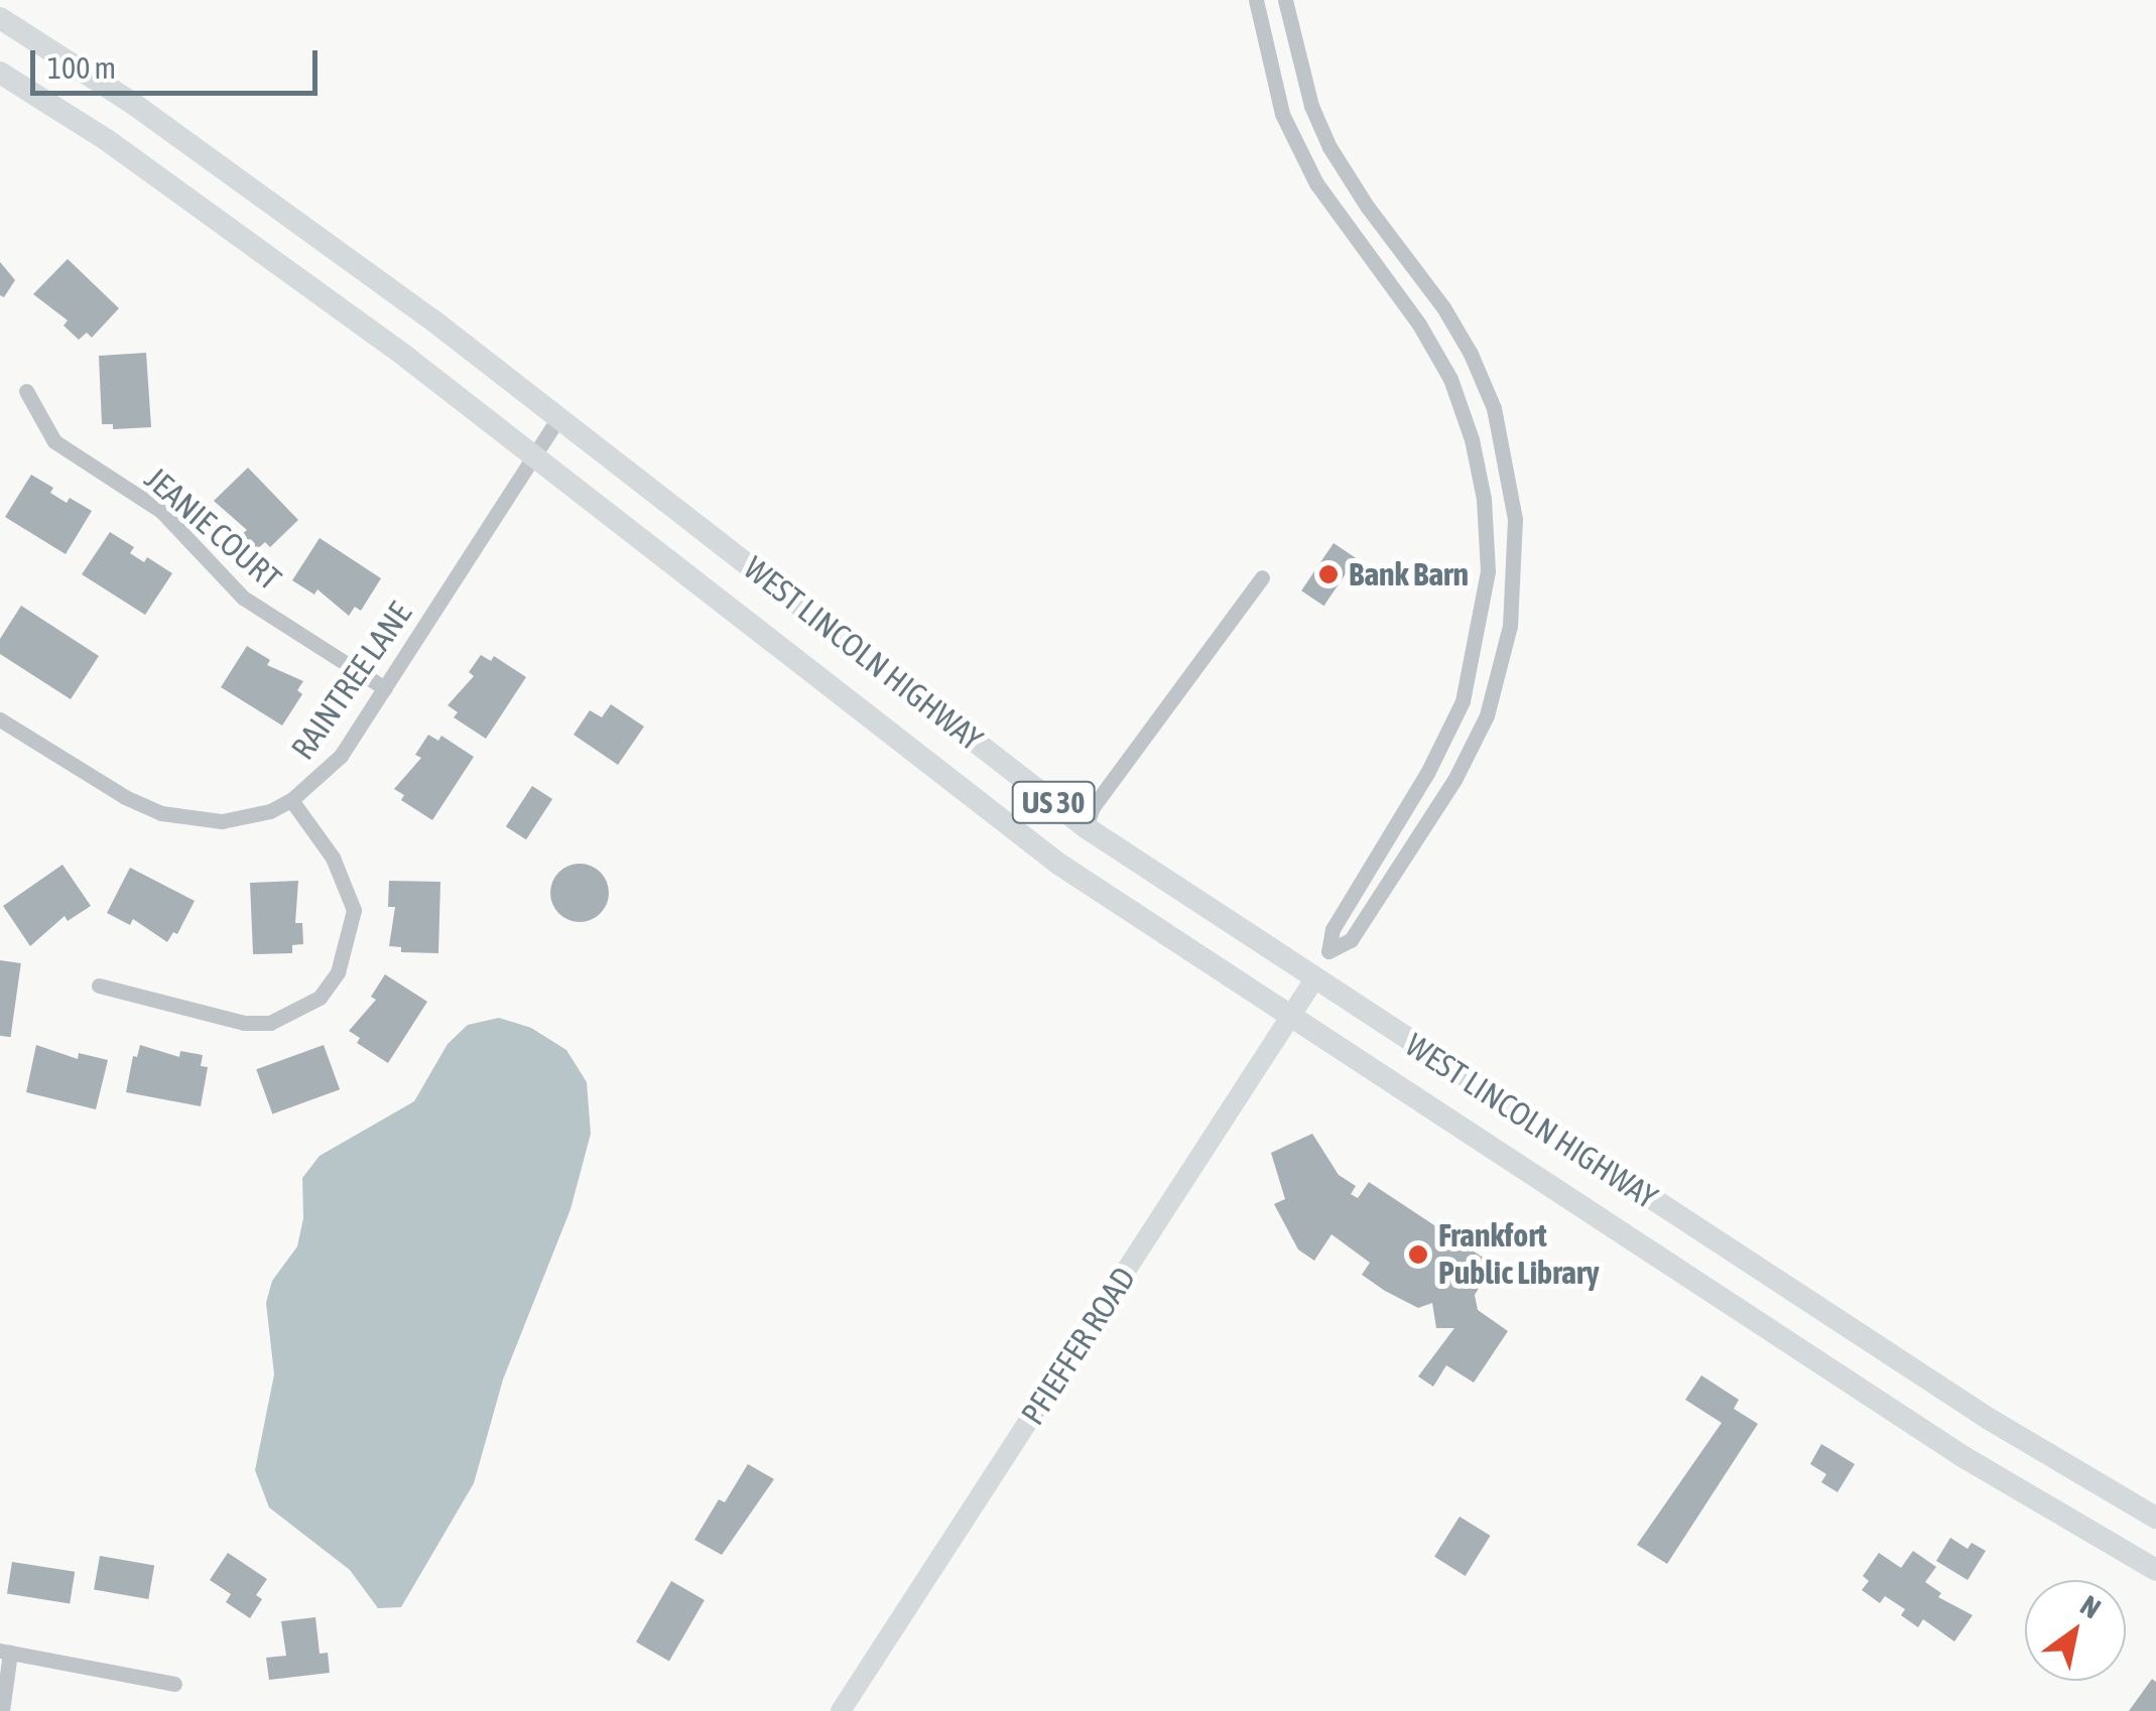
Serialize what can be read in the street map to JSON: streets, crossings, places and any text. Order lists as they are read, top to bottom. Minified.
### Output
{"streets":{"main road":["WEST LINCOLN HIGHWAY","US 30"],"street":["JEANIE COURT","RAINTREE LANE","PFIEFFER ROAD"]},"crossings":[["JEANIE COURT","RAINTREE LANE"],["WEST LINCOLN HIGHWAY","RAINTREE LANE"],["WEST LINCOLN HIGHWAY","PFIEFFER ROAD"]],"places":["Bank Barn","Frankfort Public Library"],"scale_bar":"100 m","north":"top right"}
